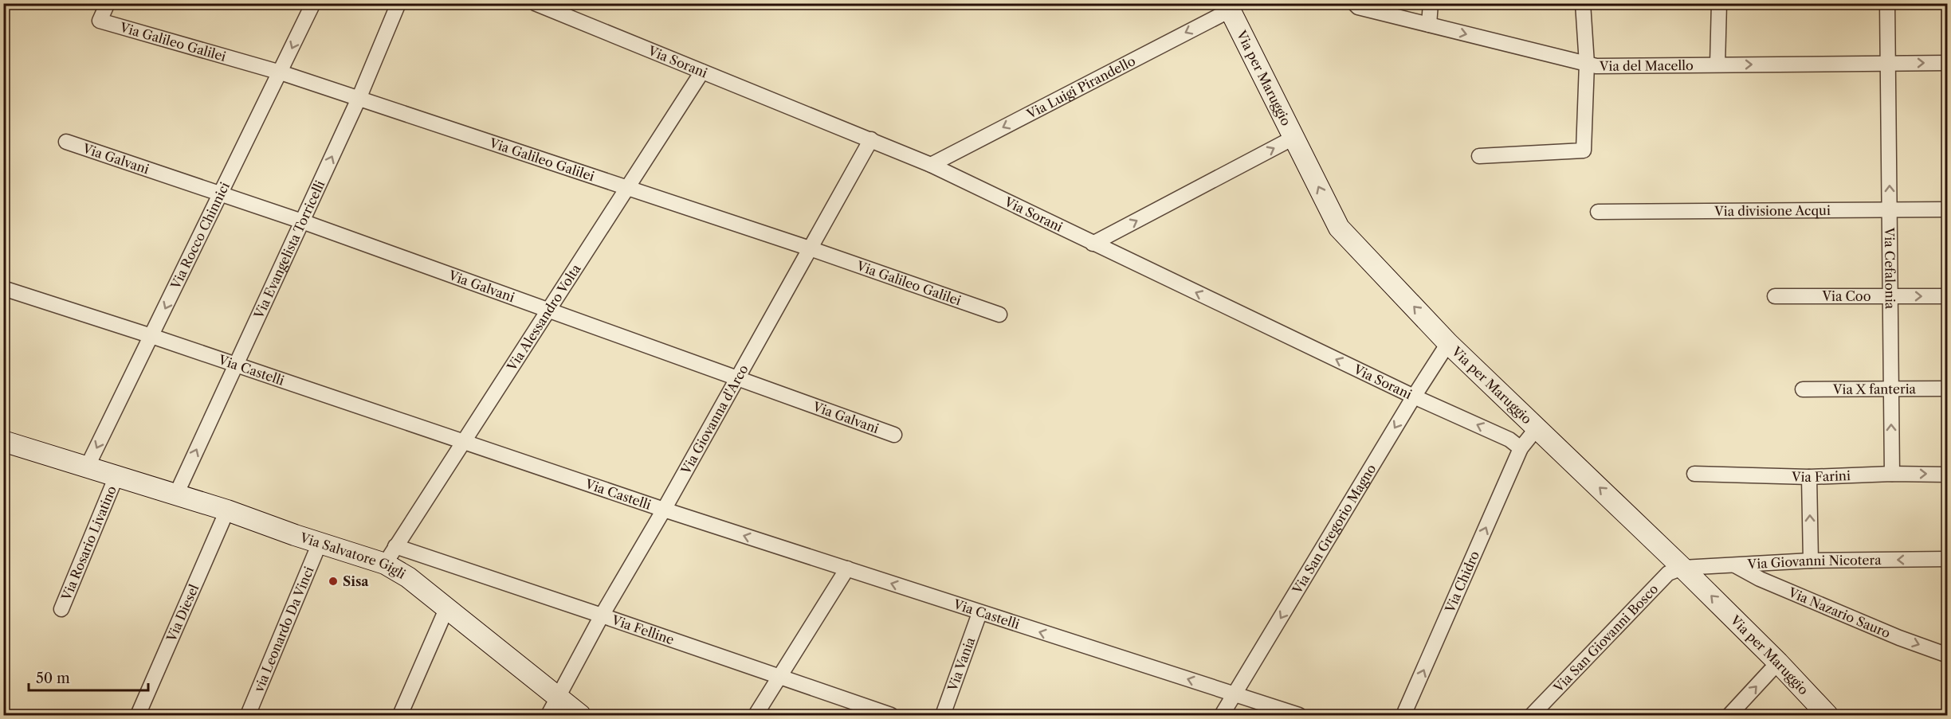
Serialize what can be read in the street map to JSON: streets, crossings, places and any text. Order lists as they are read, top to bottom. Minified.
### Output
{"streets":{"street":["Via Galileo Galilei","Via Sorani","Via del Macello","Via per Maruggio","Via Luigi Pirandello","Via Galvani","Via divisione Acqui","Via Rocco Chinnici","Via Evangelista Torricelli","Via Cefalonia","Via Coo","Via Alessandro Volta","Via Castelli","Via X fanteria","Via Giovanna d'Arco","Via Farini","Via San Gregorio Magno","Via Rosario Livatino","Via Salvatore Gigli","Via Giovanni Nicotera","Via Chidro","Via Diesel","Via Nazario Sauro","via Leonardo Da Vinci","Via Felline","Via San Giovanni Bosco","Via Vania"]},"crossings":[["Via Galileo Galilei","Via Rocco Chinnici"],["Via Galileo Galilei","Via Evangelista Torricelli"],["Via Galileo Galilei","Via Alessandro Volta"],["Via Galileo Galilei","Via Giovanna d'Arco"],["Via Sorani","Via Luigi Pirandello"],["Via Sorani","Via Alessandro Volta"],["Via Sorani","Via Giovanna d'Arco"],["Via Sorani","Via San Gregorio Magno"],["Via Sorani","Via Chidro"],["Via del Macello","Via Cefalonia"],["Via per Maruggio","Via Luigi Pirandello"],["Via per Maruggio","Via San Gregorio Magno"],["Via per Maruggio","Via Giovanni Nicotera"],["Via per Maruggio","Via Chidro"],["Via per Maruggio","Via San Giovanni Bosco"],["Via Galvani","Via Rocco Chinnici"],["Via Galvani","Via Evangelista Torricelli"],["Via Galvani","Via Alessandro Volta"],["Via Galvani","Via Giovanna d'Arco"],["Via divisione Acqui","Via Cefalonia"],["Via Rocco Chinnici","Via Castelli"],["Via Rocco Chinnici","Via Salvatore Gigli"],["Via Evangelista Torricelli","Via Castelli"],["Via Evangelista Torricelli","Via Salvatore Gigli"],["Via Cefalonia","Via Coo"],["Via Cefalonia","Via X fanteria"],["Via Cefalonia","Via Farini"],["Via Alessandro Volta","Via Castelli"],["Via Alessandro Volta","Via Salvatore Gigli"],["Via Alessandro Volta","Via Felline"],["Via Castelli","Via Giovanna d'Arco"],["Via Castelli","Via San Gregorio Magno"],["Via Castelli","Via Vania"],["Via Giovanna d'Arco","Via Salvatore Gigli"],["Via Giovanna d'Arco","Via Felline"],["Via Rosario Livatino","Via Salvatore Gigli"],["Via Salvatore Gigli","Via Diesel"],["Via Salvatore Gigli","via Leonardo Da Vinci"],["Via Giovanni Nicotera","Via Nazario Sauro"],["Via Giovanni Nicotera","Via San Giovanni Bosco"]],"one_way":["Via Sorani","Via del Macello","Via per Maruggio","Via Luigi Pirandello","Via Rocco Chinnici","Via Evangelista Torricelli","Via Cefalonia","Via Castelli","Via San Gregorio Magno","Via Giovanni Nicotera","Via Chidro","Via Nazario Sauro"],"places":["Sisa"],"scale_bar":"50 m"}
